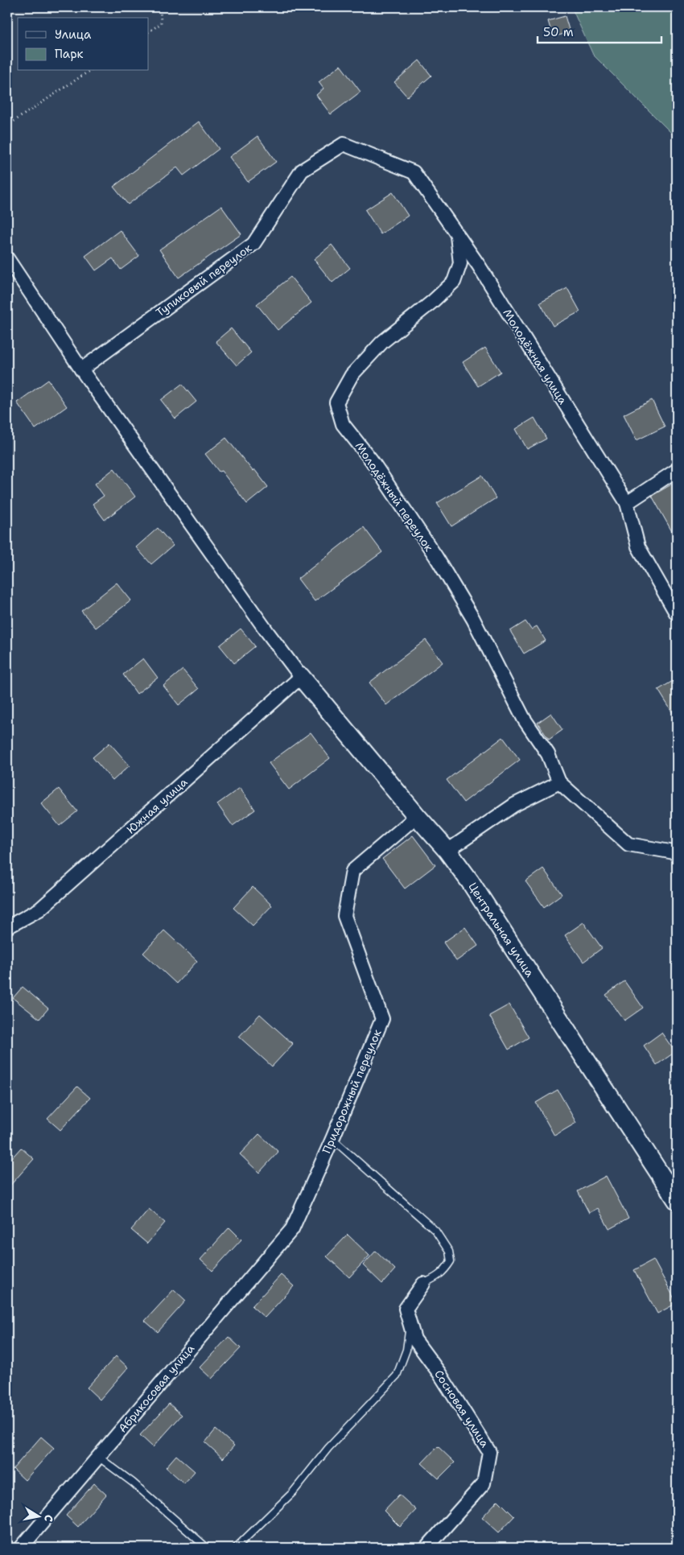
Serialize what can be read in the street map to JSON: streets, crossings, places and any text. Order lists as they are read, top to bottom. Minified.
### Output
{"streets":{"street":["Тупиковый переулок","Молодёжная улица","Молодёжный переулок","Южная улица","Центральная улица","Придорожный переулок","Абрикосовая улица","Сосновая улица"]},"crossings":[["Тупиковый переулок","Молодёжная улица"],["Молодёжная улица","Молодёжный переулок"],["Южная улица","Центральная улица"],["Центральная улица","Придорожный переулок"],["Придорожный переулок","Абрикосовая улица"]],"legend":["Улица","Парк"],"scale_bar":"50 m","north":"right"}
